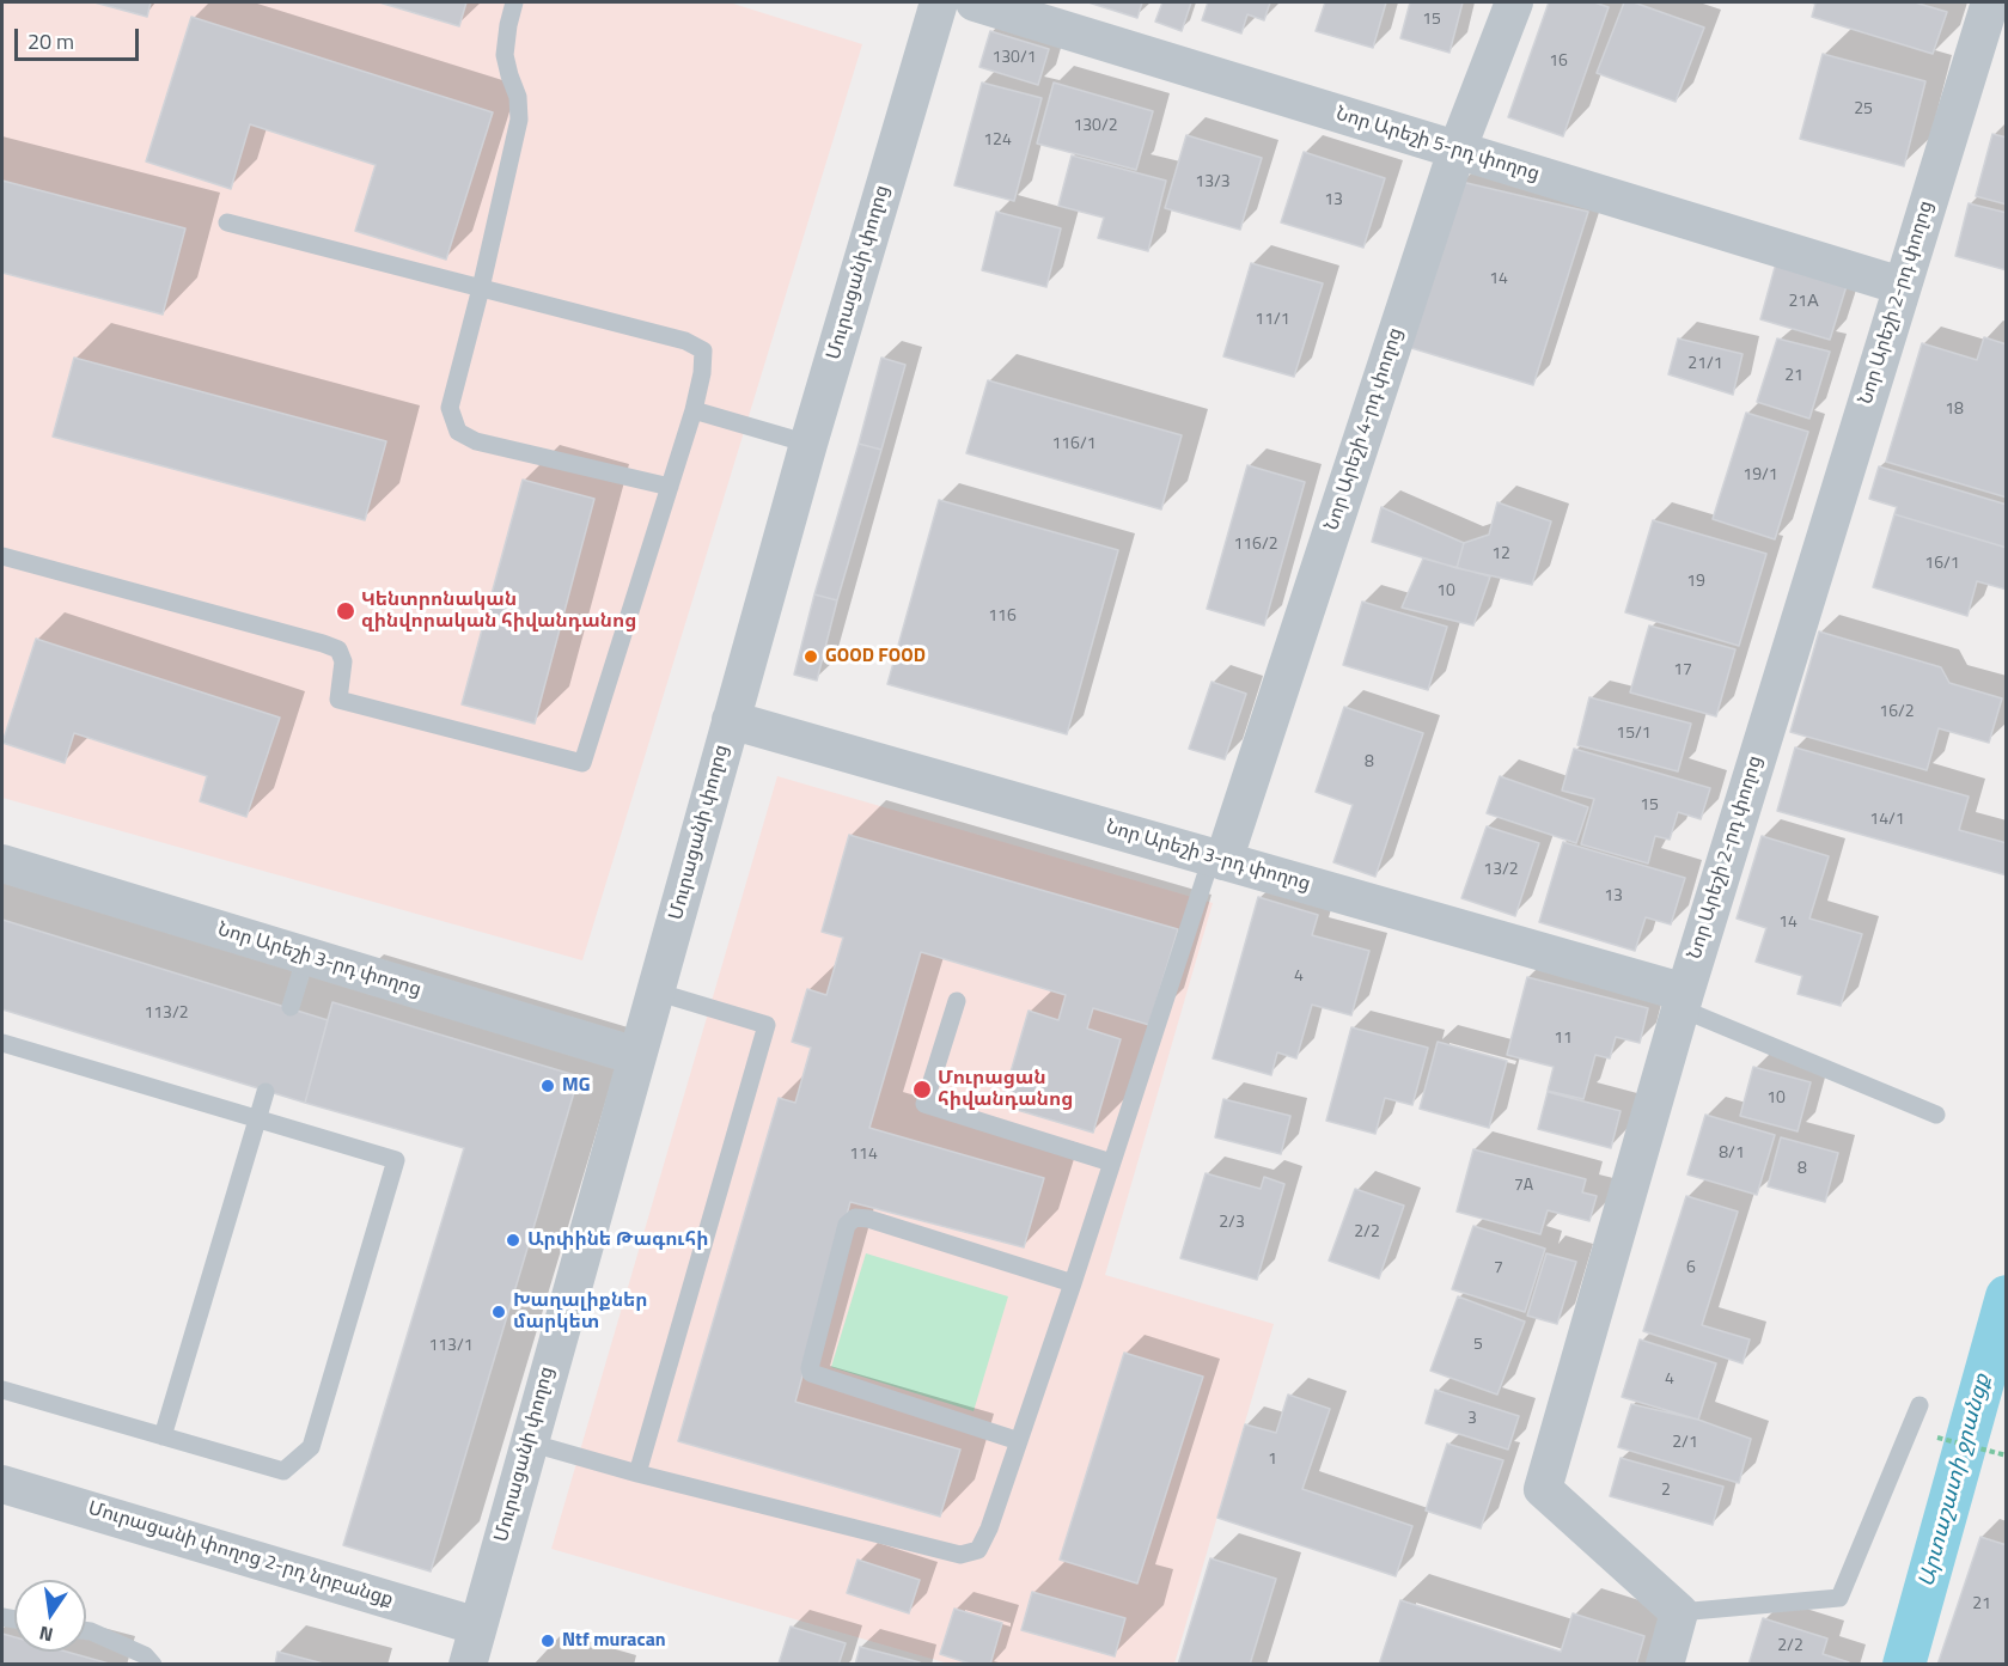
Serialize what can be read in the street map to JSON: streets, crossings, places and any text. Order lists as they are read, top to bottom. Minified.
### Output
{"streets":{"street":["Նոր Արեշի 5-րդ փողոց","Մուրացանի փողոց","Նոր Արեշի 2-րդ փողոց","Նոր Արեշի 4-րդ փողոց","Նոր Արեշի 3-րդ փողոց","Մուրացանի փողոց 2-րդ նրբանցք"]},"crossings":[["Նոր Արեշի 5-րդ փողոց","Նոր Արեշի 2-րդ փողոց"],["Նոր Արեշի 5-րդ փողոց","Նոր Արեշի 4-րդ փողոց"],["Մուրացանի փողոց","Նոր Արեշի 3-րդ փողոց"],["Մուրացանի փողոց","Մուրացանի փողոց 2-րդ նրբանցք"],["Նոր Արեշի 2-րդ փողոց","Նոր Արեշի 3-րդ փողոց"],["Նոր Արեշի 4-րդ փողոց","Նոր Արեշի 3-րդ փողոց"]],"water":["Արտաշատի ջրանցք"],"places":["Կենտրոնական զինվորական հիվանդանոց","GOOD FOOD","MG","Մուրացան հիվանդանոց","Արփինե Թագուհի","Խաղալիքներ մարկետ","Ntf muracan"],"house_numbers":["15","130/1","16","25","130/2","124","13/3","13","14","21А","11/1","21/1","21","18","116/1","19/1","116/2","12","16/1","19","10","116","17","16/2","15/1","8","15","14/1","13/2","13","14","4","113/2","11","10","8/1","114","8","7A","2/3","2/2","7","6","5","113/1","4","3","2/1","1","2","21","2/2"],"scale_bar":"20 m","north":"bottom"}
